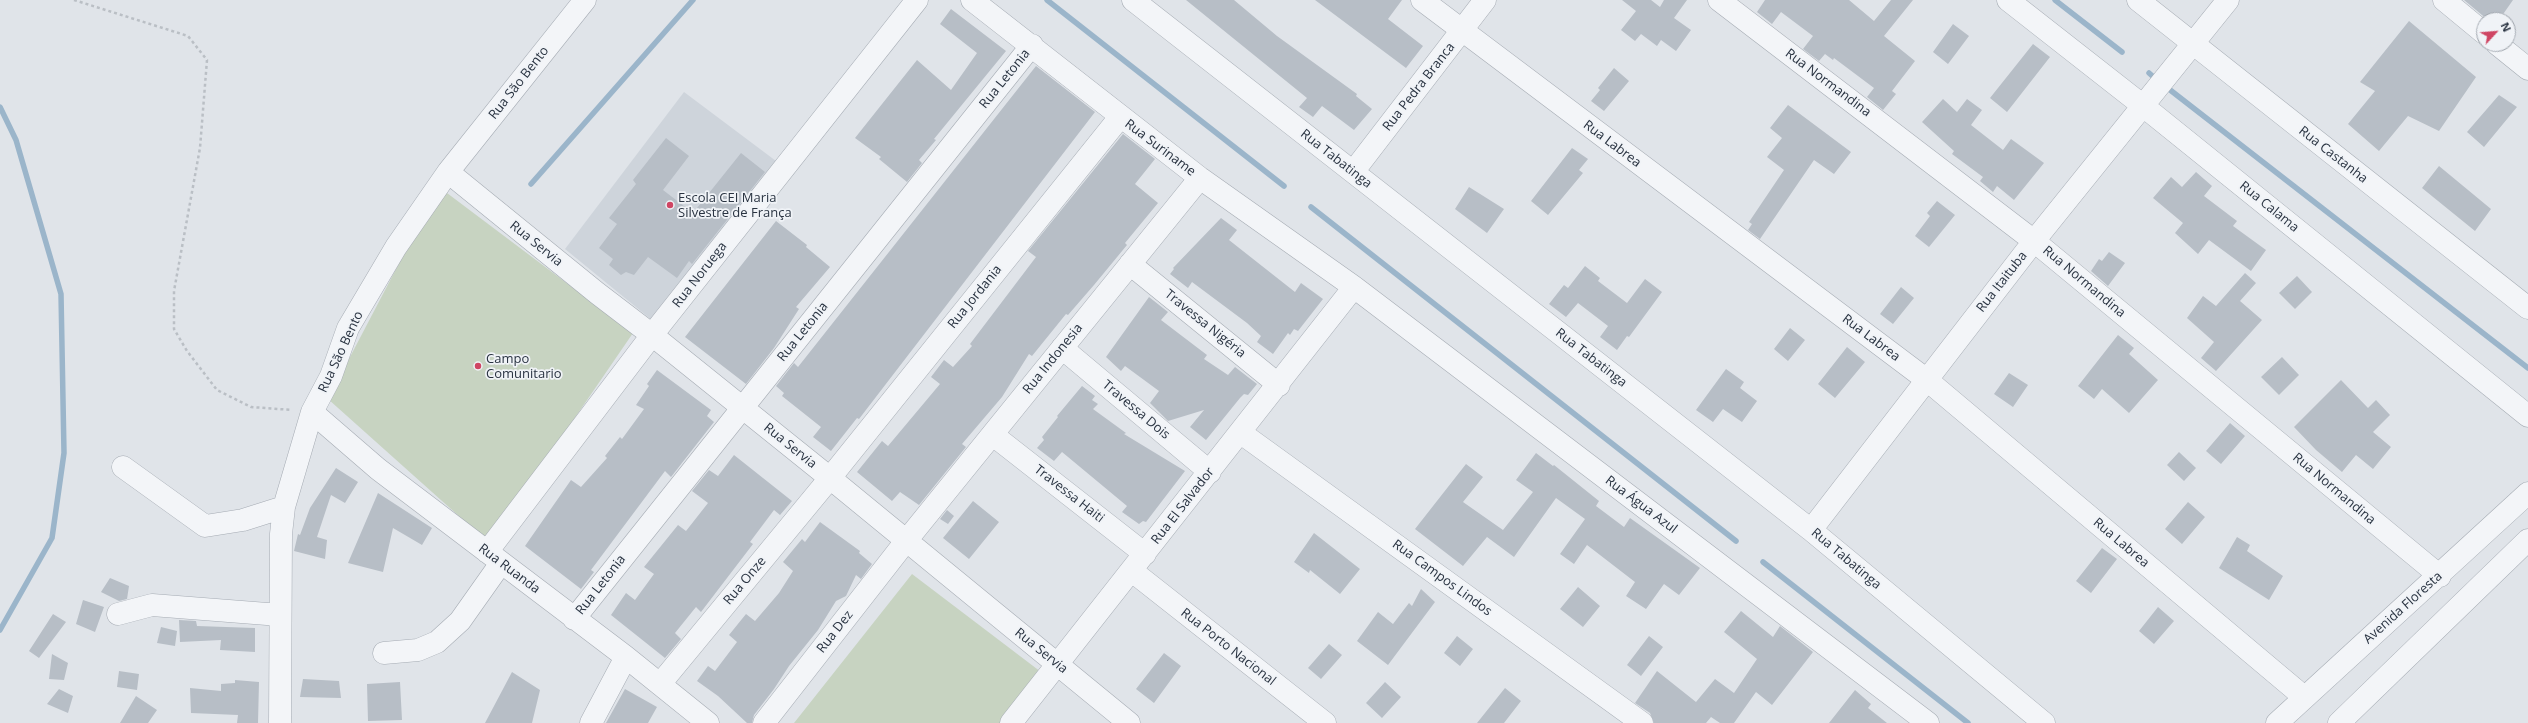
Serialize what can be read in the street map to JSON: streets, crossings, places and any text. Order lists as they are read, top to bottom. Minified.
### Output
{"streets":{"street":["Rua Letonia","Rua São Bento","Rua Normandina","Rua Pedra Branca","Rua Labrea","Rua Suriname","Rua Castanha","Rua Tabatinga","Rua Calama","Rua Servia","Rua Noruega","Rua Itaituba","Rua Jordania","Travessa Nigéria","Rua Indonesia","Travessa Dois","Travessa Haiti","Rua Água Azul","Rua El Salvador","Rua Ruanda","Rua Campos Lindos","Rua Onze","Avenida Floresta","Rua Dez","Rua Porto Nacional"]},"crossings":[["Rua Letonia","Rua Suriname"],["Rua Letonia","Rua Servia"],["Rua Letonia","Rua Ruanda"],["Rua São Bento","Rua Servia"],["Rua São Bento","Rua Ruanda"],["Rua Normandina","Rua Itaituba"],["Rua Normandina","Avenida Floresta"],["Rua Pedra Branca","Rua Labrea"],["Rua Pedra Branca","Rua Tabatinga"],["Rua Labrea","Rua Itaituba"],["Rua Labrea","Avenida Floresta"],["Rua Suriname","Rua Jordania"],["Rua Suriname","Rua Indonesia"],["Rua Suriname","Rua Água Azul"],["Rua Suriname","Rua El Salvador"],["Rua Castanha","Rua Itaituba"],["Rua Tabatinga","Rua Itaituba"],["Rua Calama","Rua Itaituba"],["Rua Servia","Rua Noruega"],["Rua Servia","Rua Jordania"],["Rua Servia","Rua Indonesia"],["Rua Servia","Rua El Salvador"],["Rua Servia","Rua Onze"],["Rua Servia","Rua Dez"],["Rua Noruega","Rua Ruanda"],["Rua Jordania","Rua Onze"],["Travessa Nigéria","Rua Indonesia"],["Travessa Nigéria","Rua El Salvador"],["Rua Indonesia","Travessa Dois"],["Rua Indonesia","Travessa Haiti"],["Rua Indonesia","Rua Dez"],["Travessa Dois","Rua El Salvador"],["Travessa Haiti","Rua El Salvador"],["Travessa Haiti","Rua Porto Nacional"],["Rua Água Azul","Rua El Salvador"],["Rua El Salvador","Rua Campos Lindos"],["Rua El Salvador","Rua Porto Nacional"],["Rua Ruanda","Rua Onze"]],"places":["Escola CEI Maria Silvestre de França","Campo Comunitario"],"north":"top right"}
